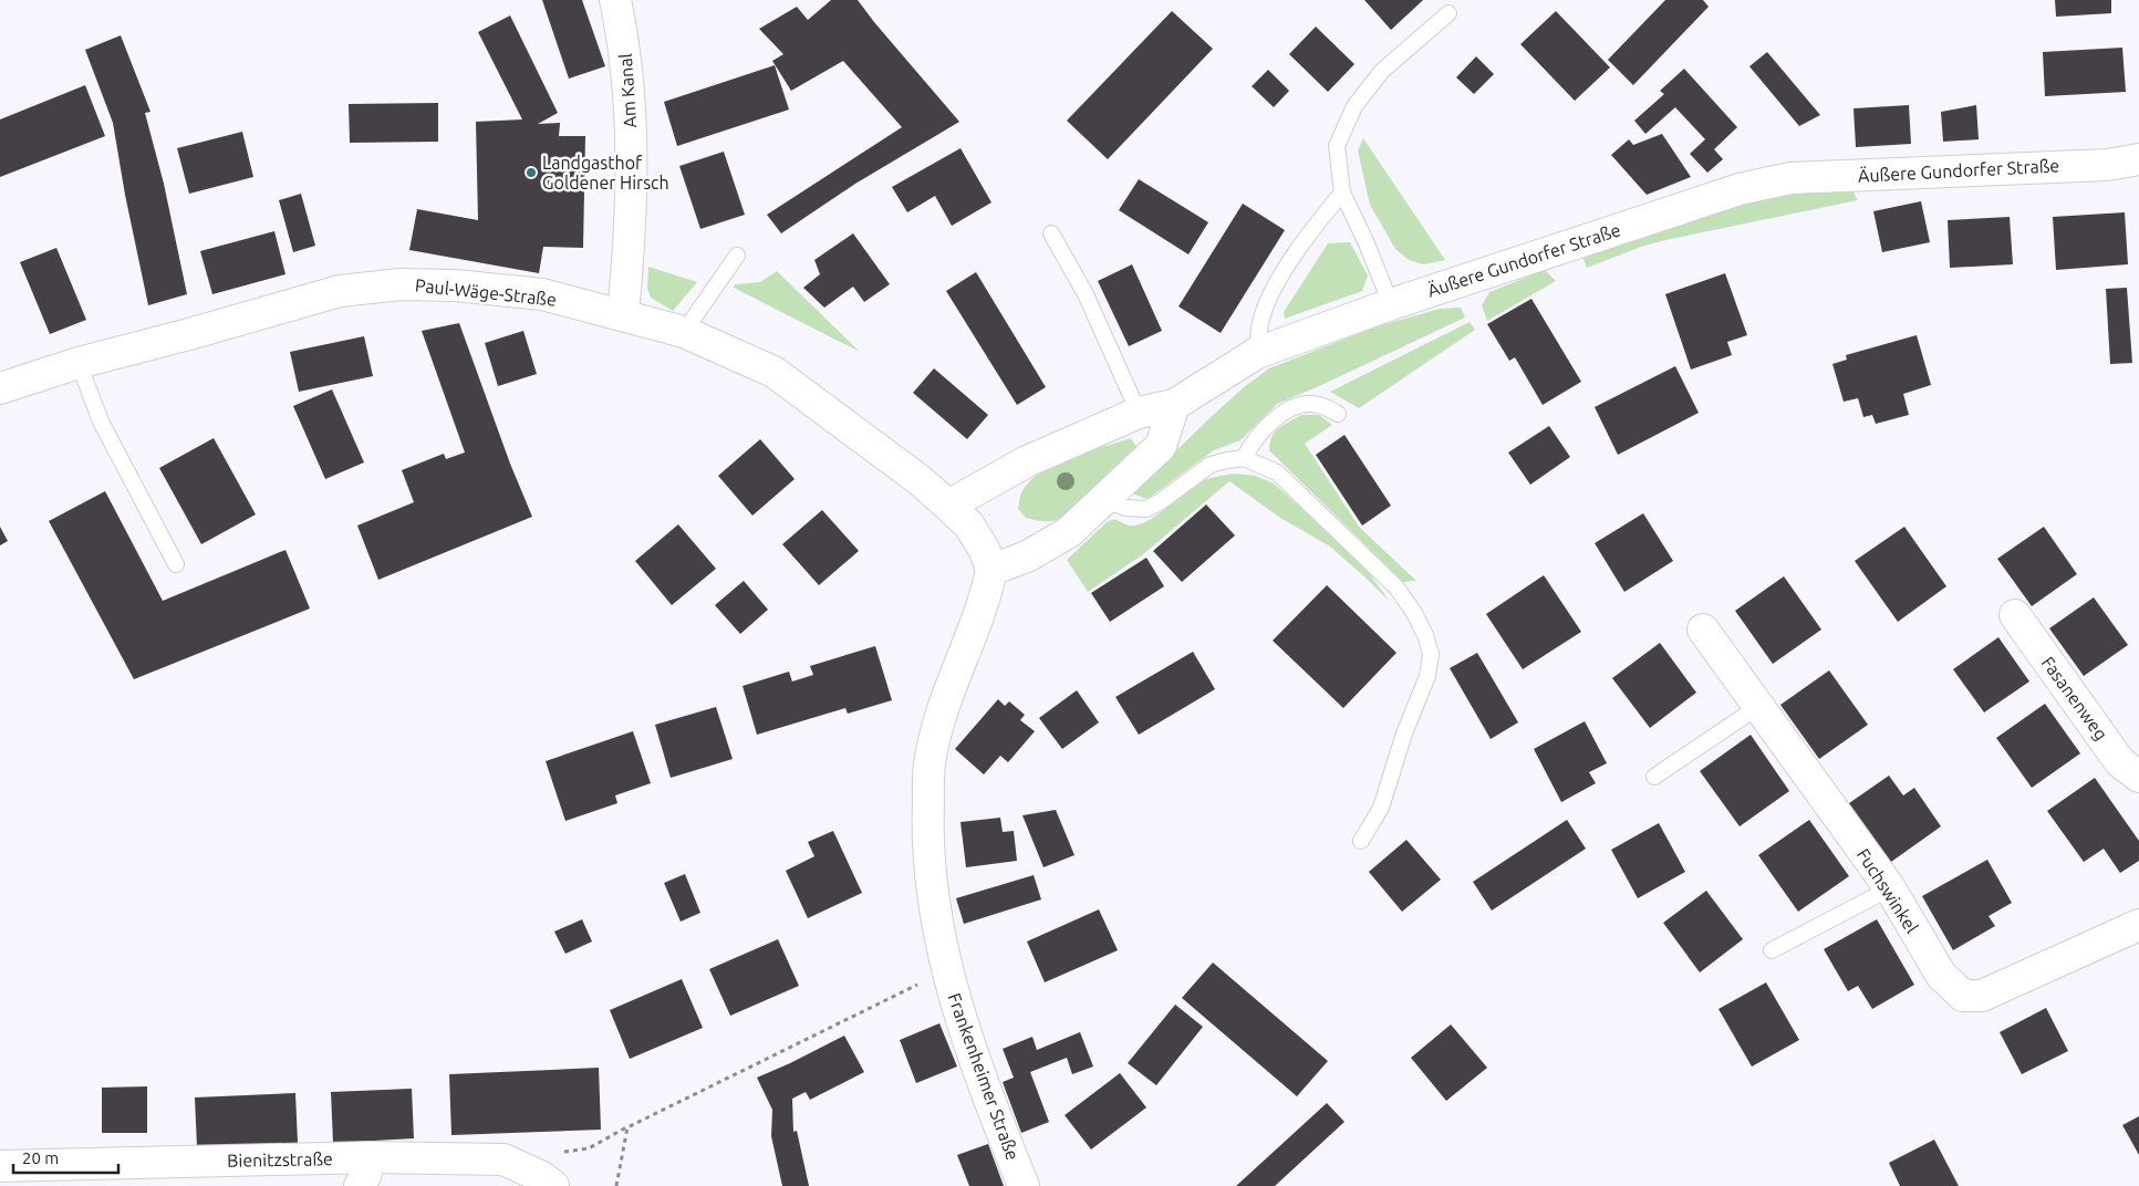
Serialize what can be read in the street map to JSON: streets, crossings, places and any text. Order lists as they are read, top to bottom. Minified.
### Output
{"streets":{"street":["Am Kanal","Äußere Gundorfer Straße","Paul-Wäge-Straße","Fasanenweg","Fuchswinkel","Frankenheimer Straße","Bienitzstraße"]},"crossings":[["Am Kanal","Paul-Wäge-Straße"],["Äußere Gundorfer Straße","Paul-Wäge-Straße"],["Paul-Wäge-Straße","Frankenheimer Straße"]],"places":["Landgasthof Goldener Hirsch"],"scale_bar":"20 m"}
